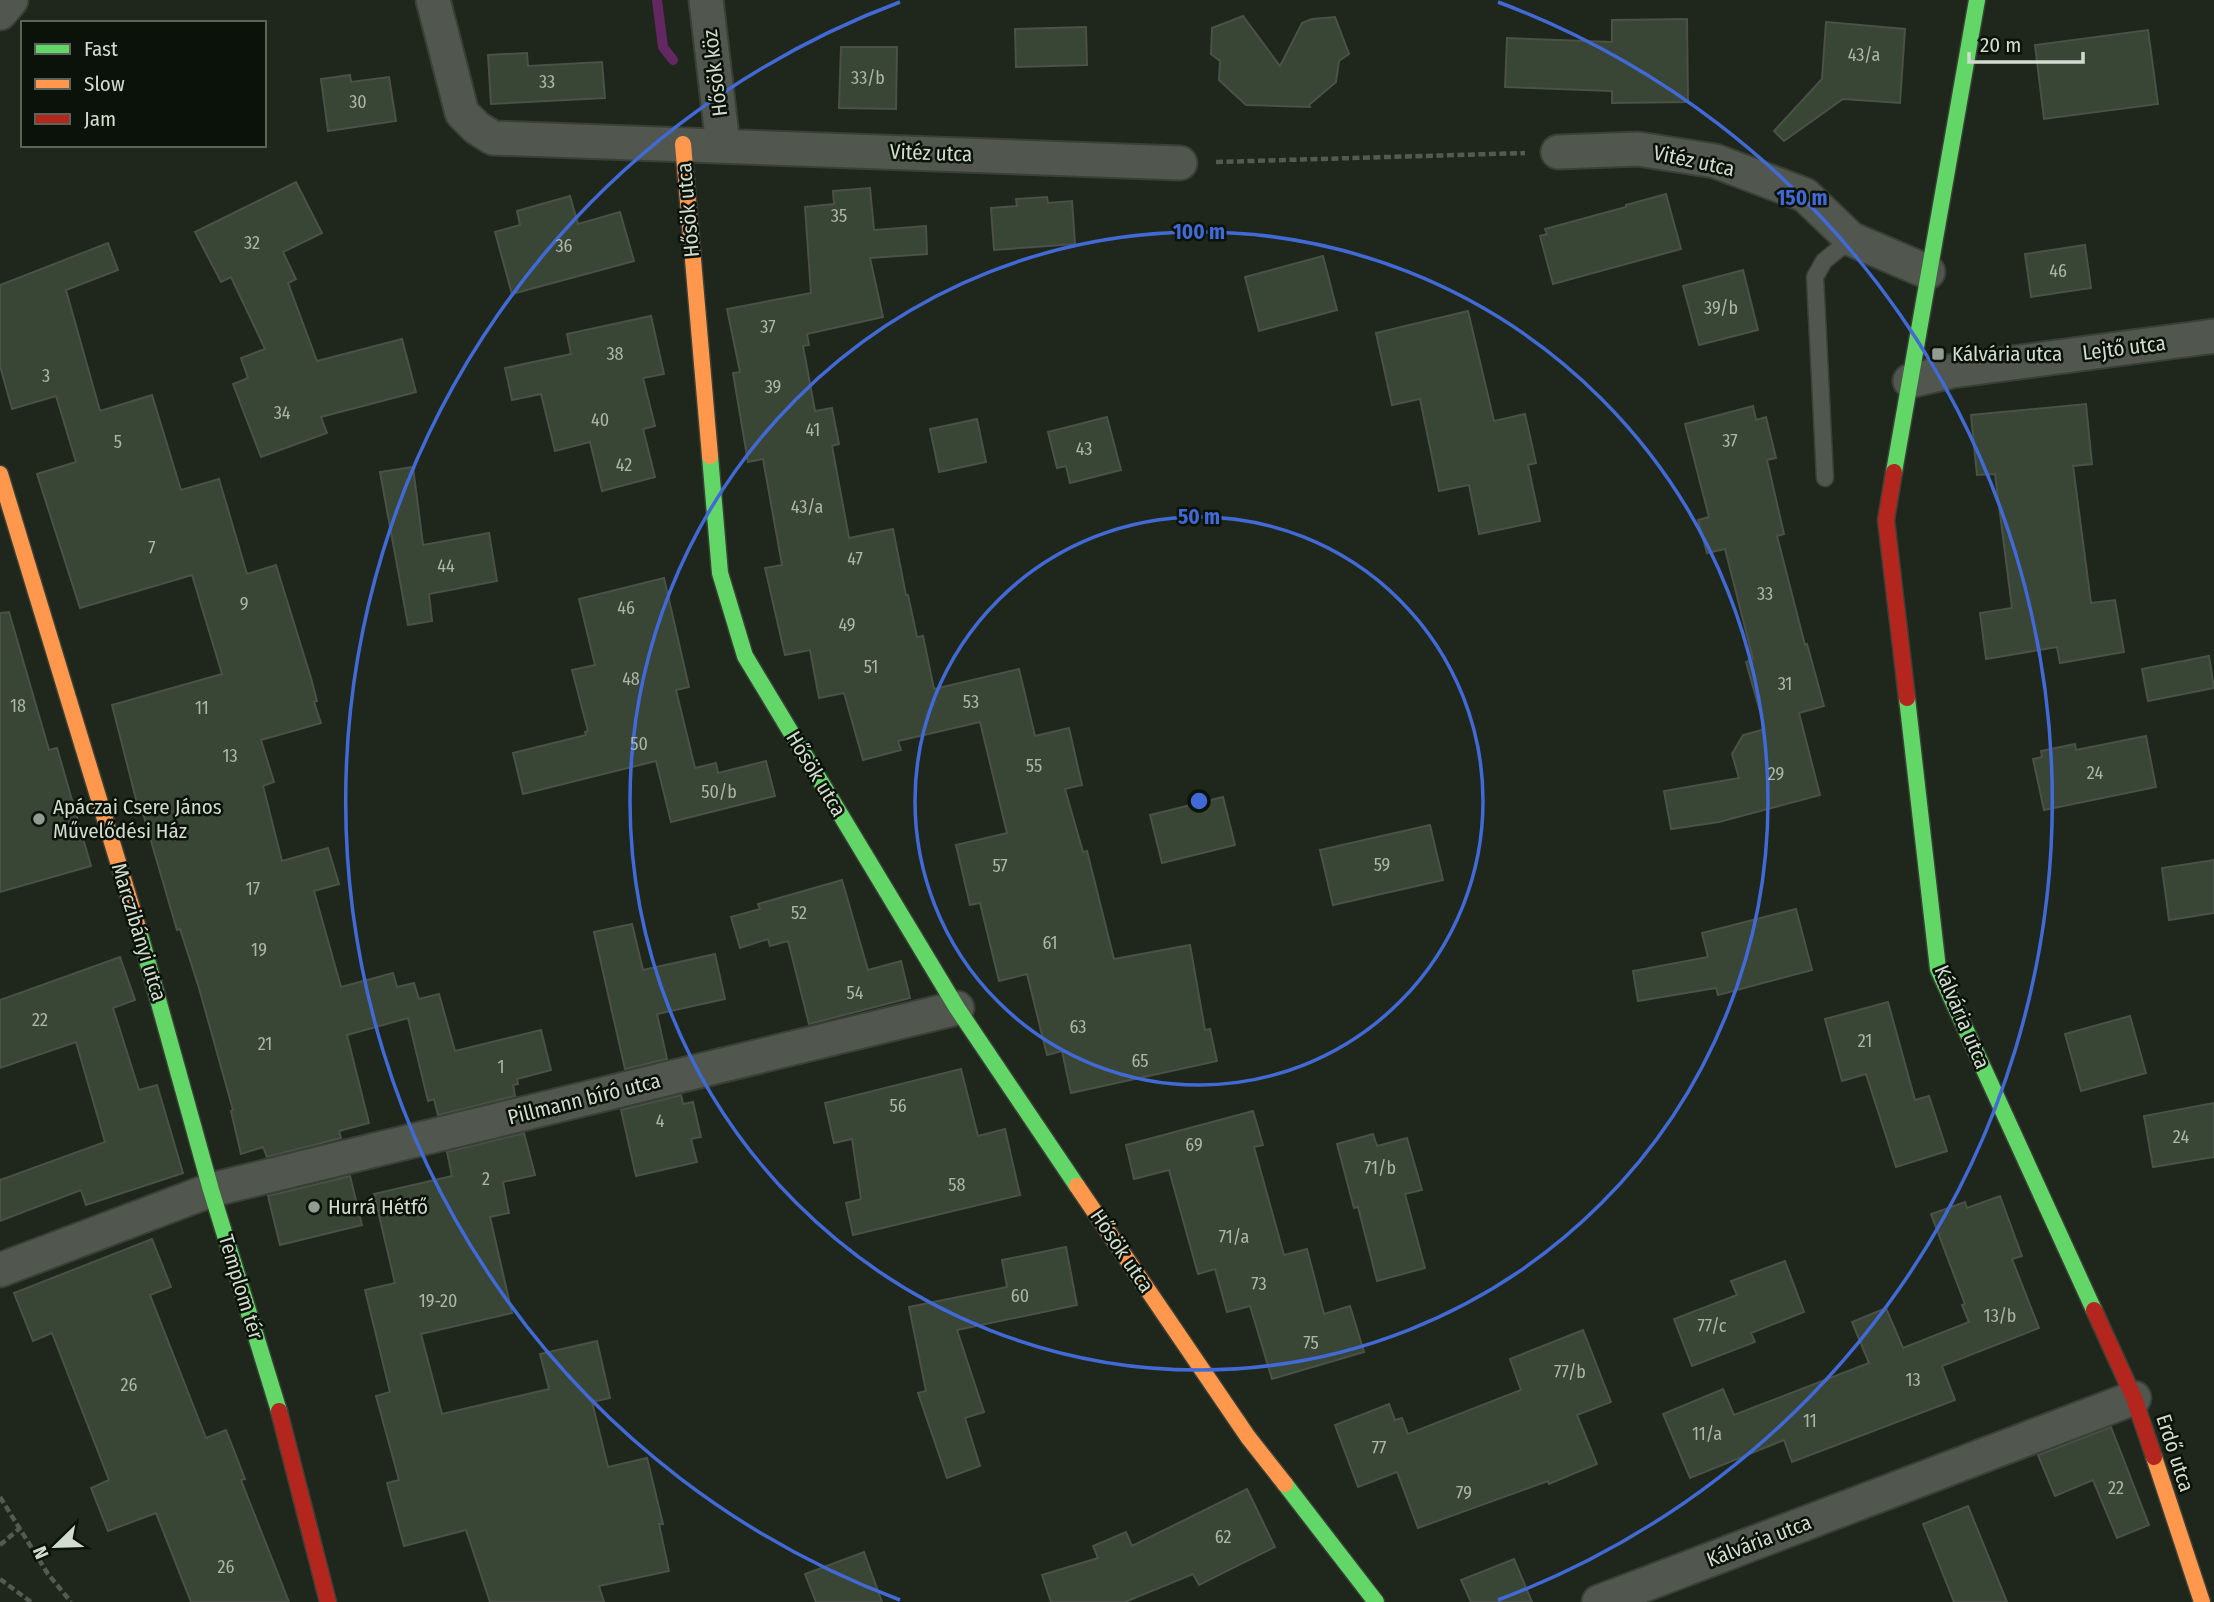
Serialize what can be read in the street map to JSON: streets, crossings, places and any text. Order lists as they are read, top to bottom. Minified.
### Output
{"streets":{"street":["Hősök köz","Vitéz utca","Hősök utca","Lejtő utca","Marczibányi utca","Kálvária utca","Pillmann bíró utca","Templom tér","Erdő utca"]},"crossings":[["Hősök köz","Vitéz utca"],["Vitéz utca","Hősök utca"],["Vitéz utca","Kálvária utca"],["Hősök utca","Pillmann bíró utca"],["Lejtő utca","Kálvária utca"],["Marczibányi utca","Pillmann bíró utca"],["Marczibányi utca","Templom tér"],["Kálvária utca","Erdő utca"],["Pillmann bíró utca","Templom tér"]],"places":{"transit":["Kálvária utca"],"other":["Apáczai Csere János Művelődési Ház","Hurrá Hétfő"]},"house_numbers":["43/a","33/b","33","30","35","32","36","46","39/b","37","38","3","39","34","40","41","37","5","43","42","43/a","7","47","44","33","9","46","49","51","48","31","53","18","11","50","13","55","24","29","50/b","59","57","17","52","61","19","54","22","63","21","21","65","1","56","4","24","69","71/b","2","58","71/a","73","60","19-20","13/b","77/c","75","77/b","13","26","11","11/a","77","22","79","62","26"],"legend":["Fast","Slow","Jam"],"scale_bar":"20 m","north":"bottom left","rings":["150 m","100 m","50 m"]}
